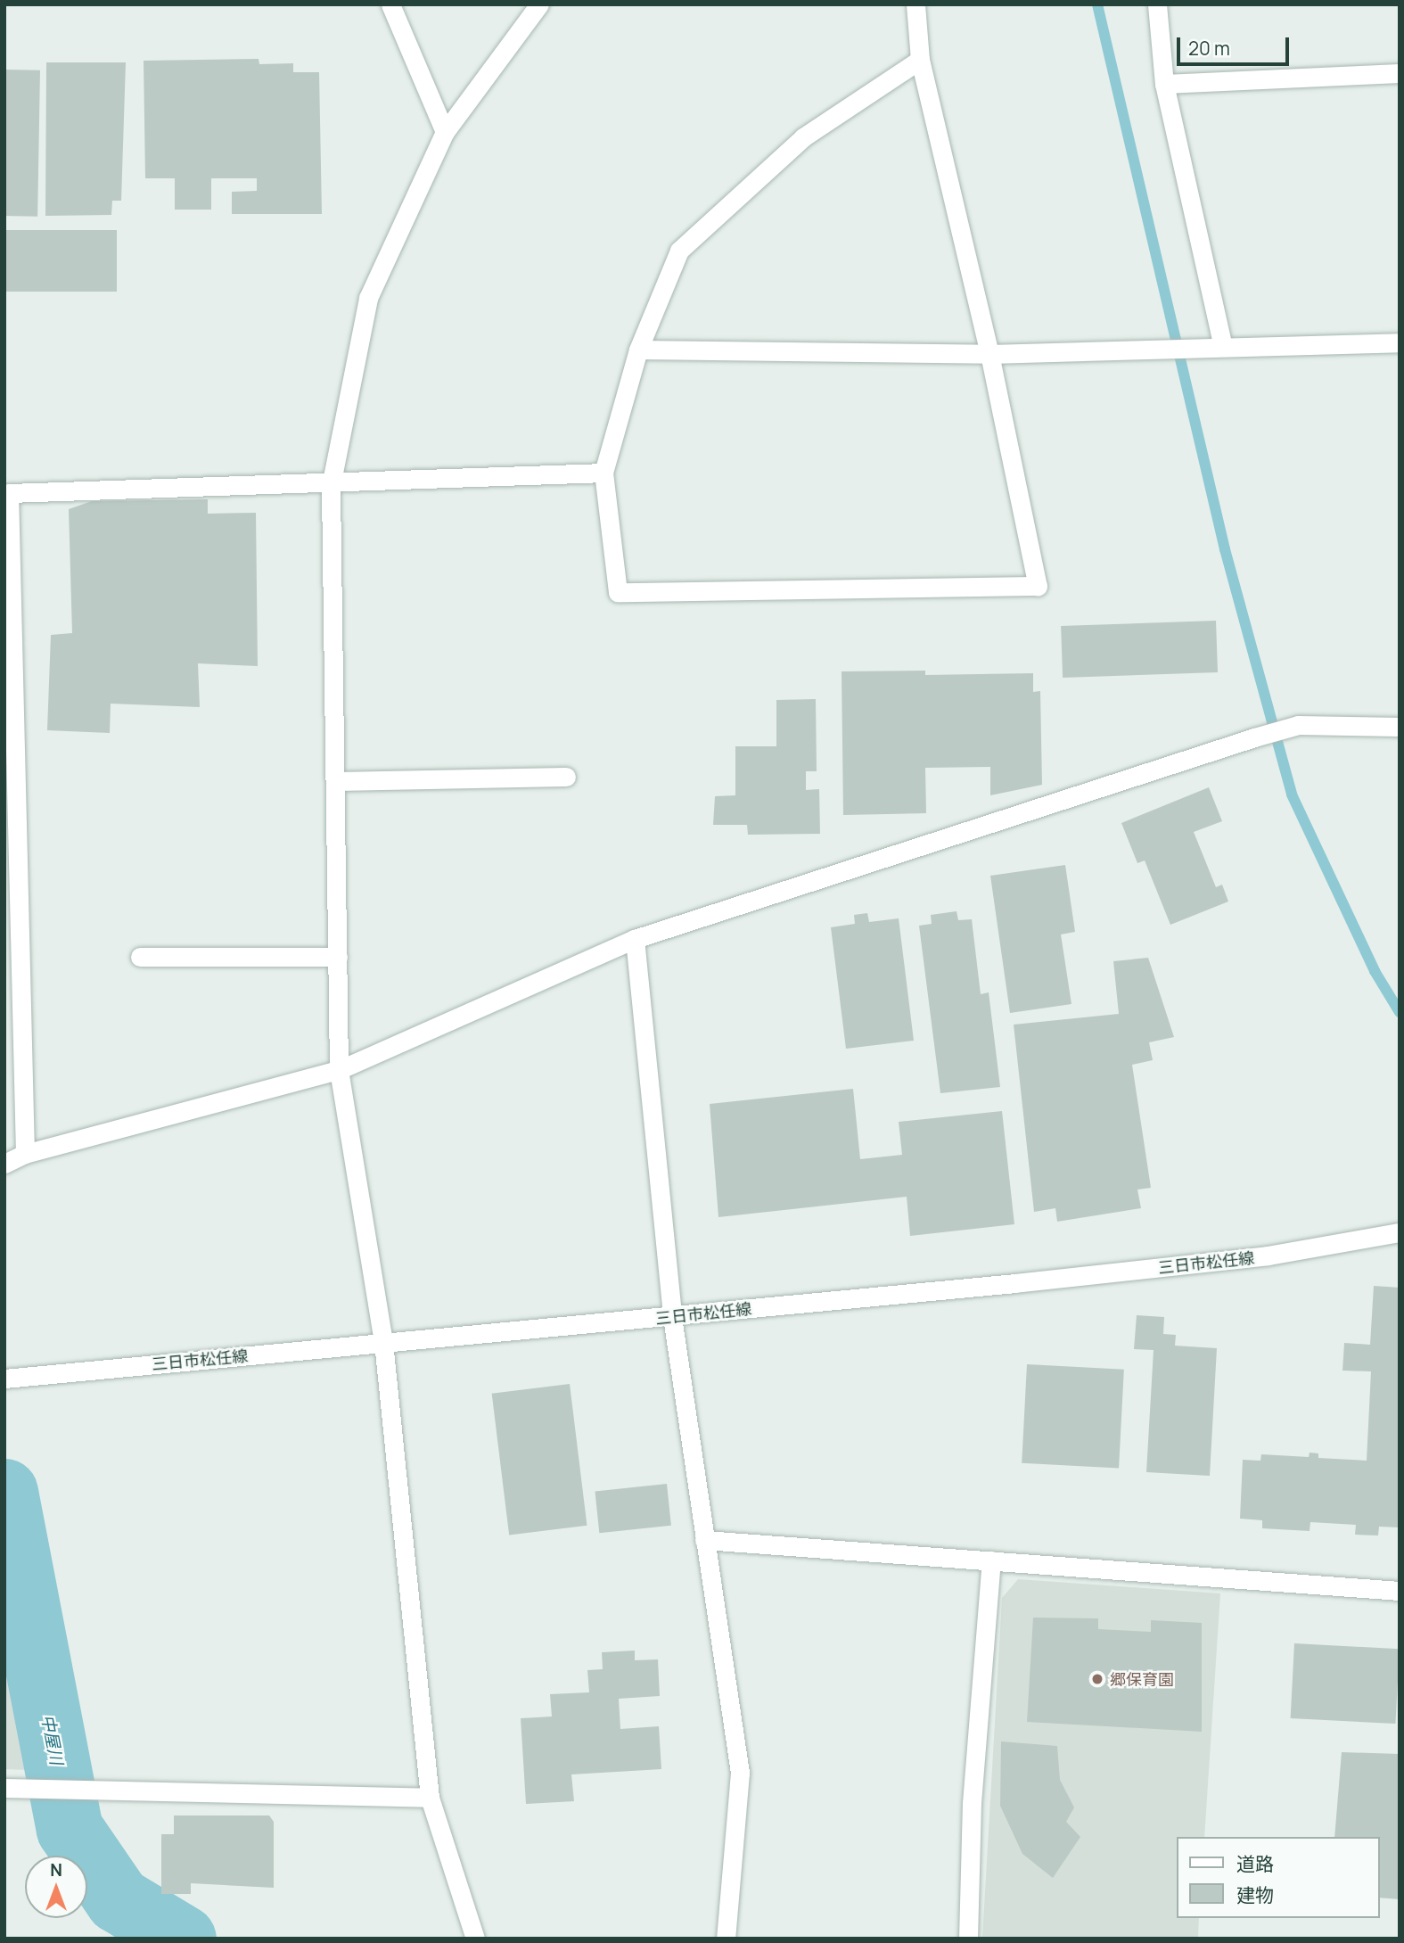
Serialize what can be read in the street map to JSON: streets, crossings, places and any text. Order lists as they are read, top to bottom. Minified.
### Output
{"streets":{"street":["三日市松任線"]},"water":["中屋川"],"places":["郷保育園"],"legend":["道路","建物"],"scale_bar":"20 m","north":"top"}
